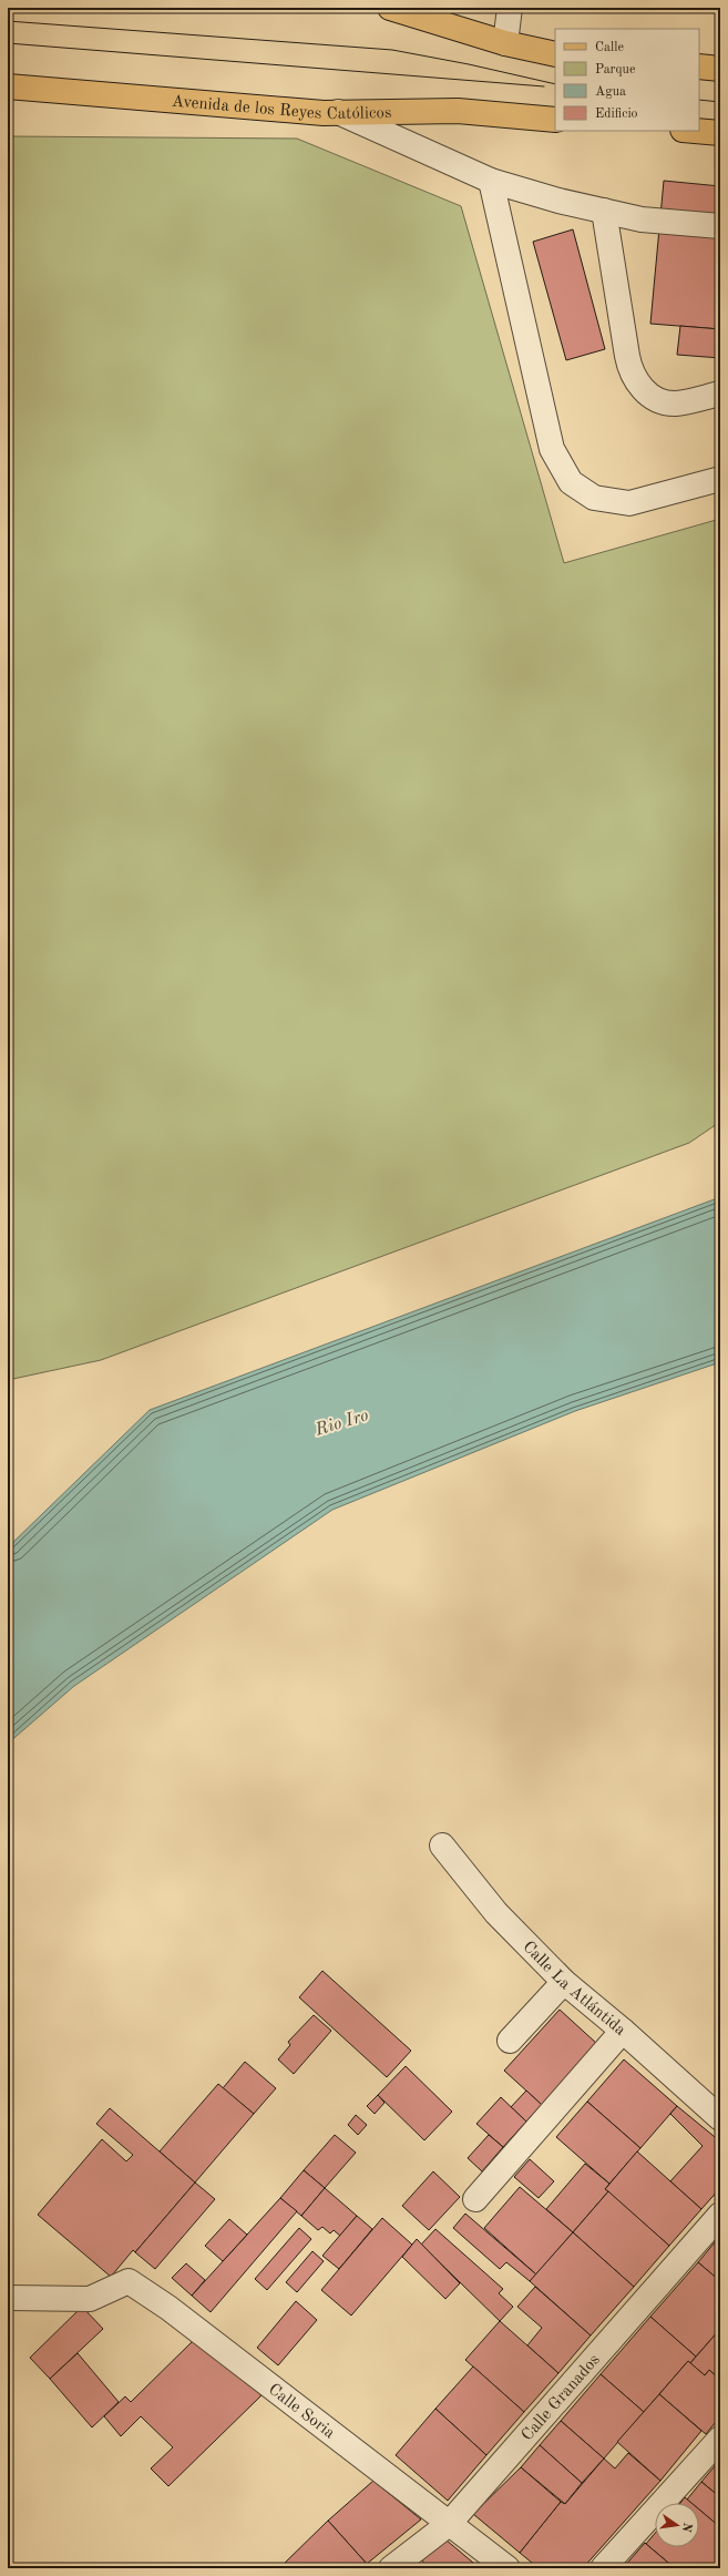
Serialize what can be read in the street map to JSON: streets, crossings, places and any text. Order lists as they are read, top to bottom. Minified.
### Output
{"streets":{"main road":["Avenida de los Reyes Católicos"],"street":["Calle La Atlántida","Calle Granados","Calle Soria"]},"crossings":[["Calle Granados","Calle Soria"]],"water":["Rio Iro"],"legend":["Calle","Parque","Agua","Edificio"],"north":"right"}
